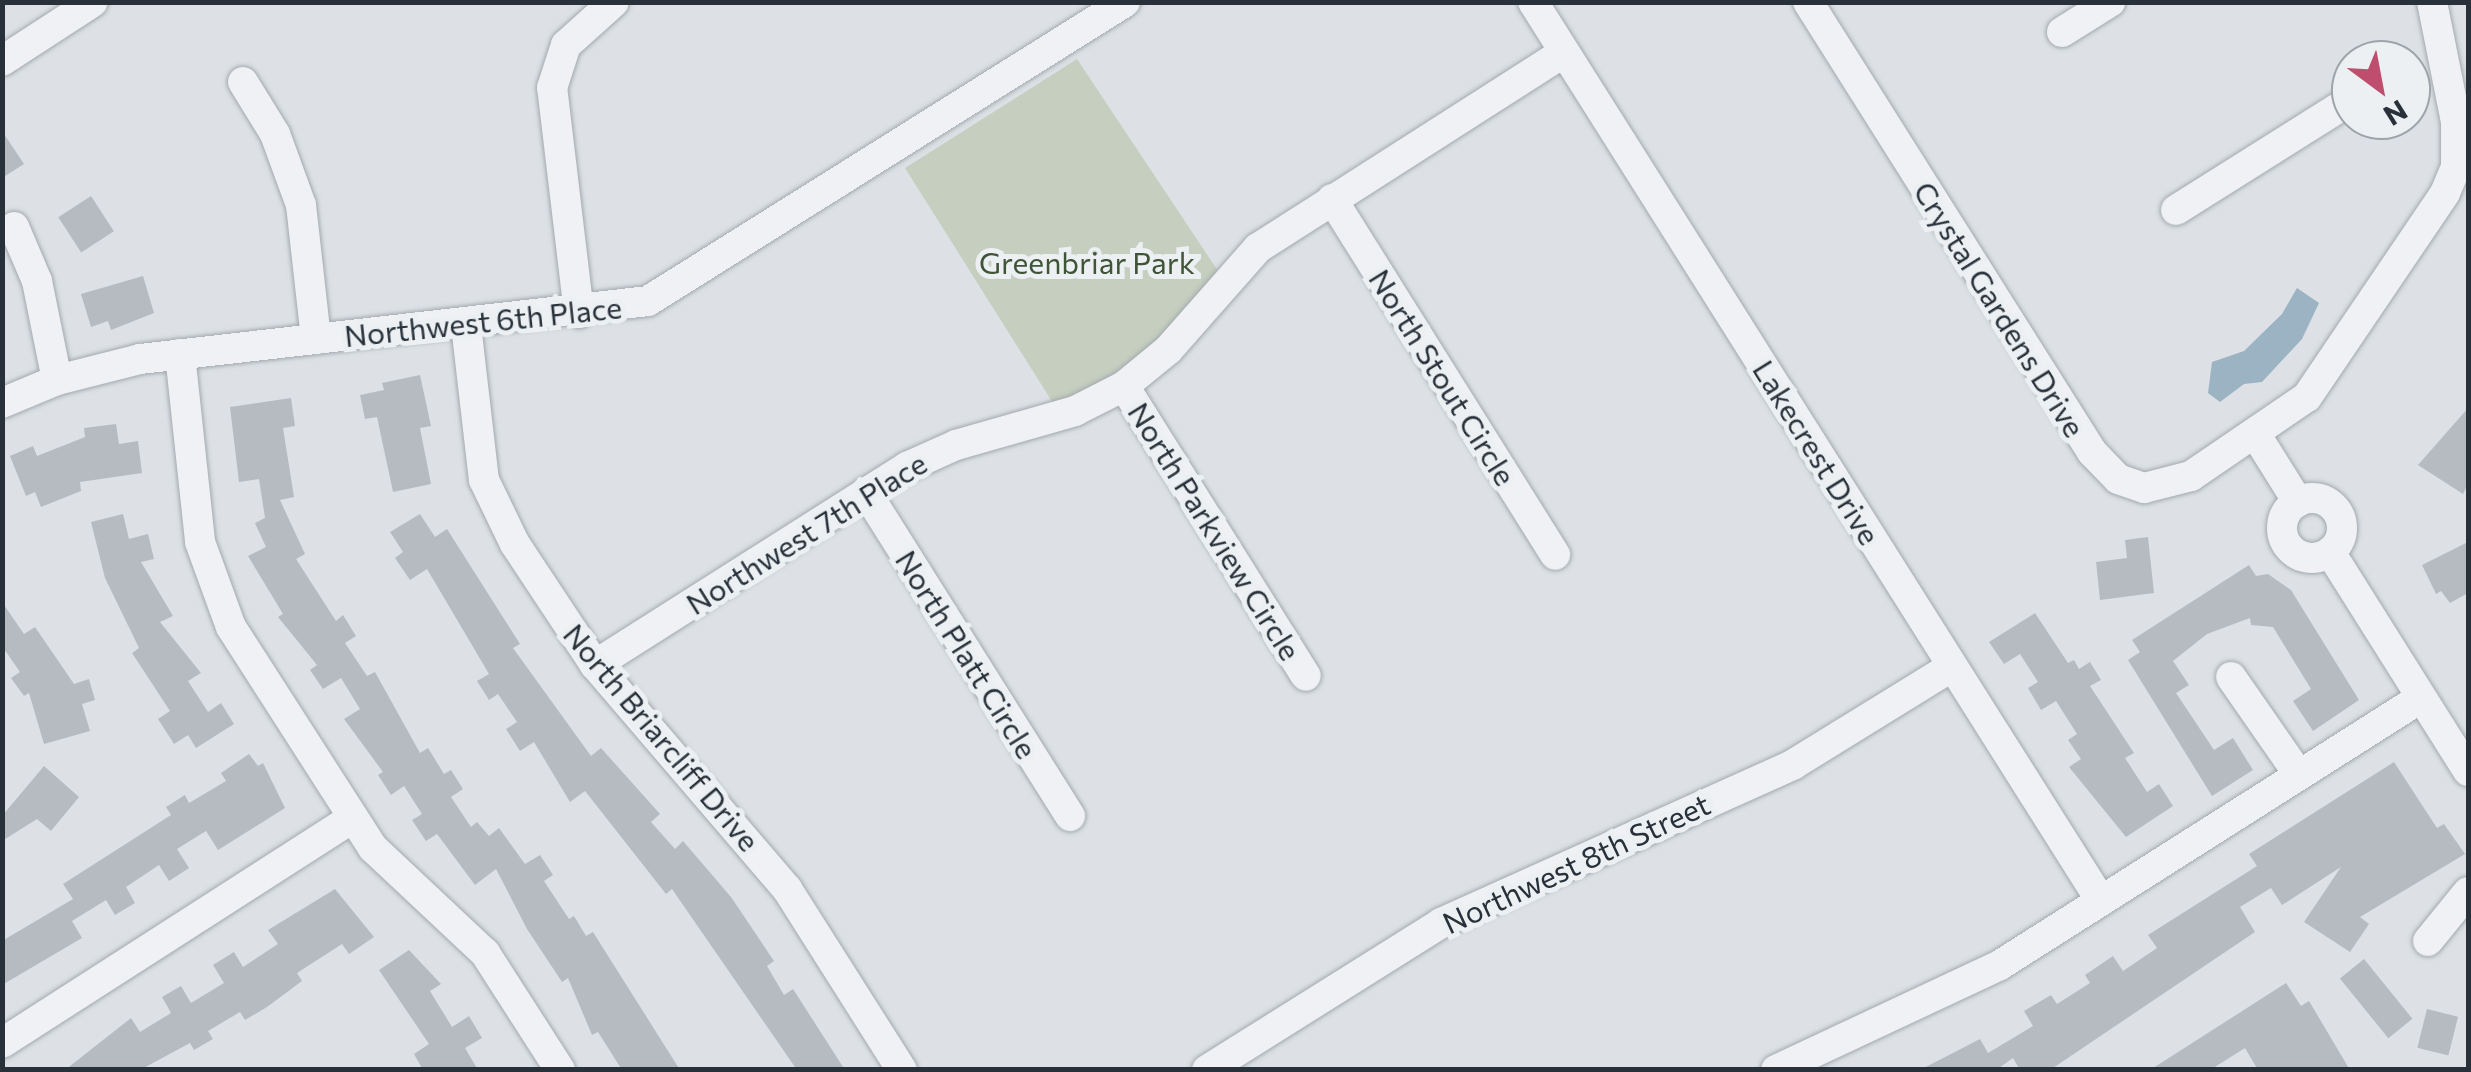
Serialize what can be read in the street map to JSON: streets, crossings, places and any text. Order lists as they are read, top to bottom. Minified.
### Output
{"streets":{"street":["Crystal Gardens Drive","Northwest 6th Place","North Stout Circle","Lakecrest Drive","North Parkview Circle","Northwest 7th Place","North Platt Circle","North Briarcliff Drive","Northwest 8th Street"]},"crossings":[["Northwest 6th Place","North Briarcliff Drive"],["North Stout Circle","Northwest 7th Place"],["Lakecrest Drive","Northwest 7th Place"],["Lakecrest Drive","Northwest 8th Street"],["North Parkview Circle","Northwest 7th Place"],["Northwest 7th Place","North Platt Circle"],["Northwest 7th Place","North Briarcliff Drive"]],"parks":["Greenbriar Park"],"north":"bottom right"}
